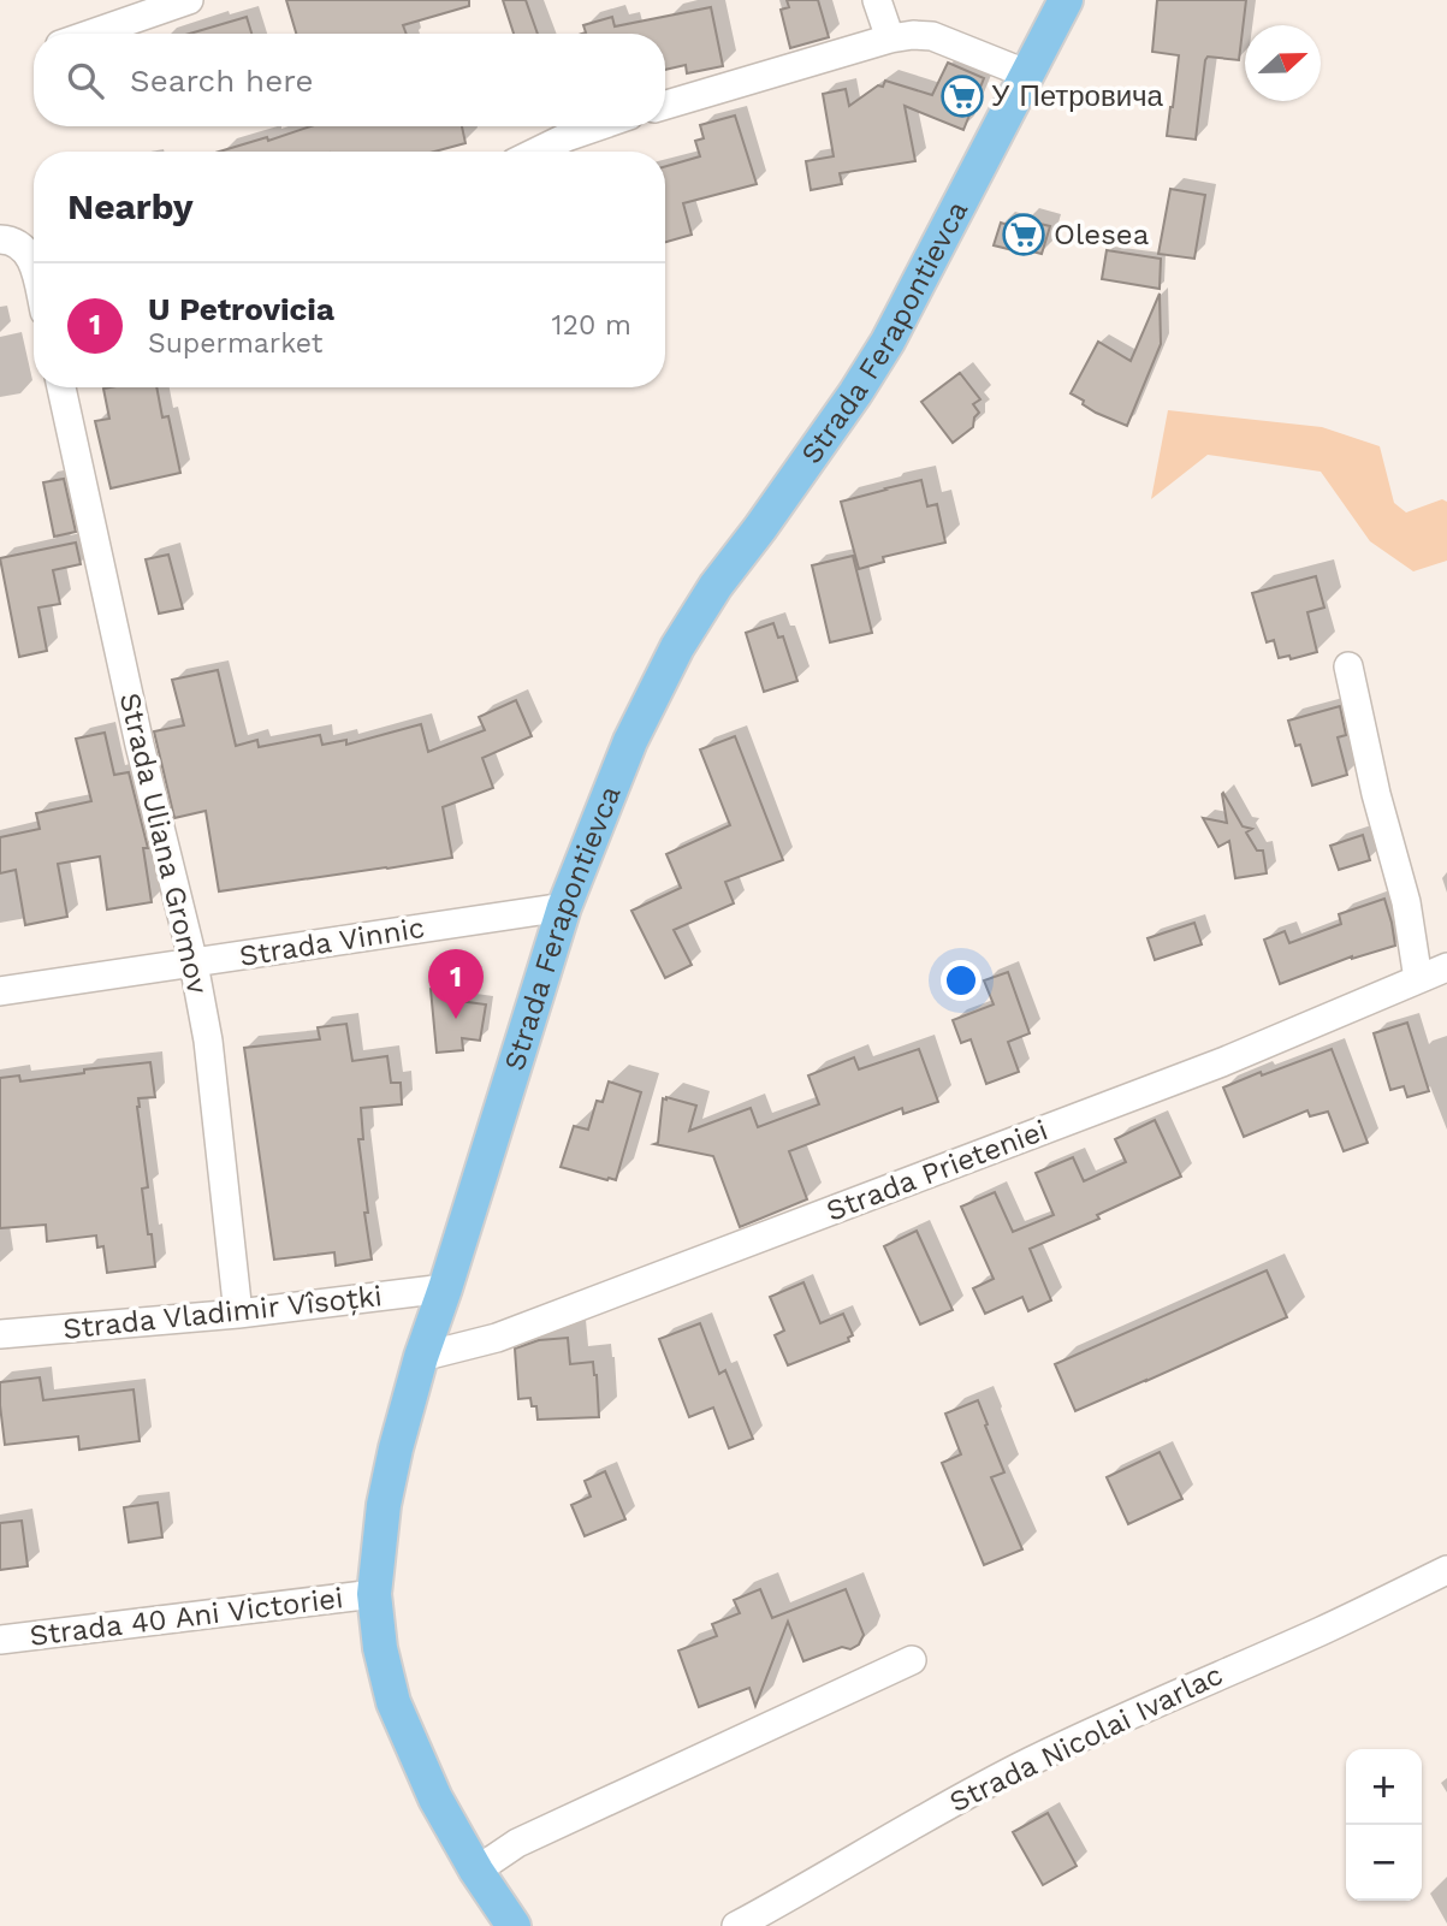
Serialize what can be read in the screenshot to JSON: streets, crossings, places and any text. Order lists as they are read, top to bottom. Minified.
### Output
{"streets":{"main road":["Strada Ferapontievca"],"street":["Strada Uliana Gromov","Strada Vinnic","Strada Prieteniei","Strada Vladimir Vîsoțki","Strada 40 Ani Victoriei","Strada Nicolai Ivarlac"]},"crossings":[["Strada Ferapontievca","Strada Vinnic"],["Strada Ferapontievca","Strada Prieteniei"],["Strada Ferapontievca","Strada Vladimir Vîsoțki"],["Strada Ferapontievca","Strada 40 Ani Victoriei"],["Strada Uliana Gromov","Strada Vinnic"],["Strada Uliana Gromov","Strada Vladimir Vîsoțki"]],"places":{"supermarket":["У Петровича","Olesea"]},"north":"right","page":{"search":"Search here","heading":"Nearby","list":[{"mark":"1","name":"U Petrovicia","note":"Supermarket","value":"120 m"}],"pins":"1","map_buttons":["+","−"]}}
